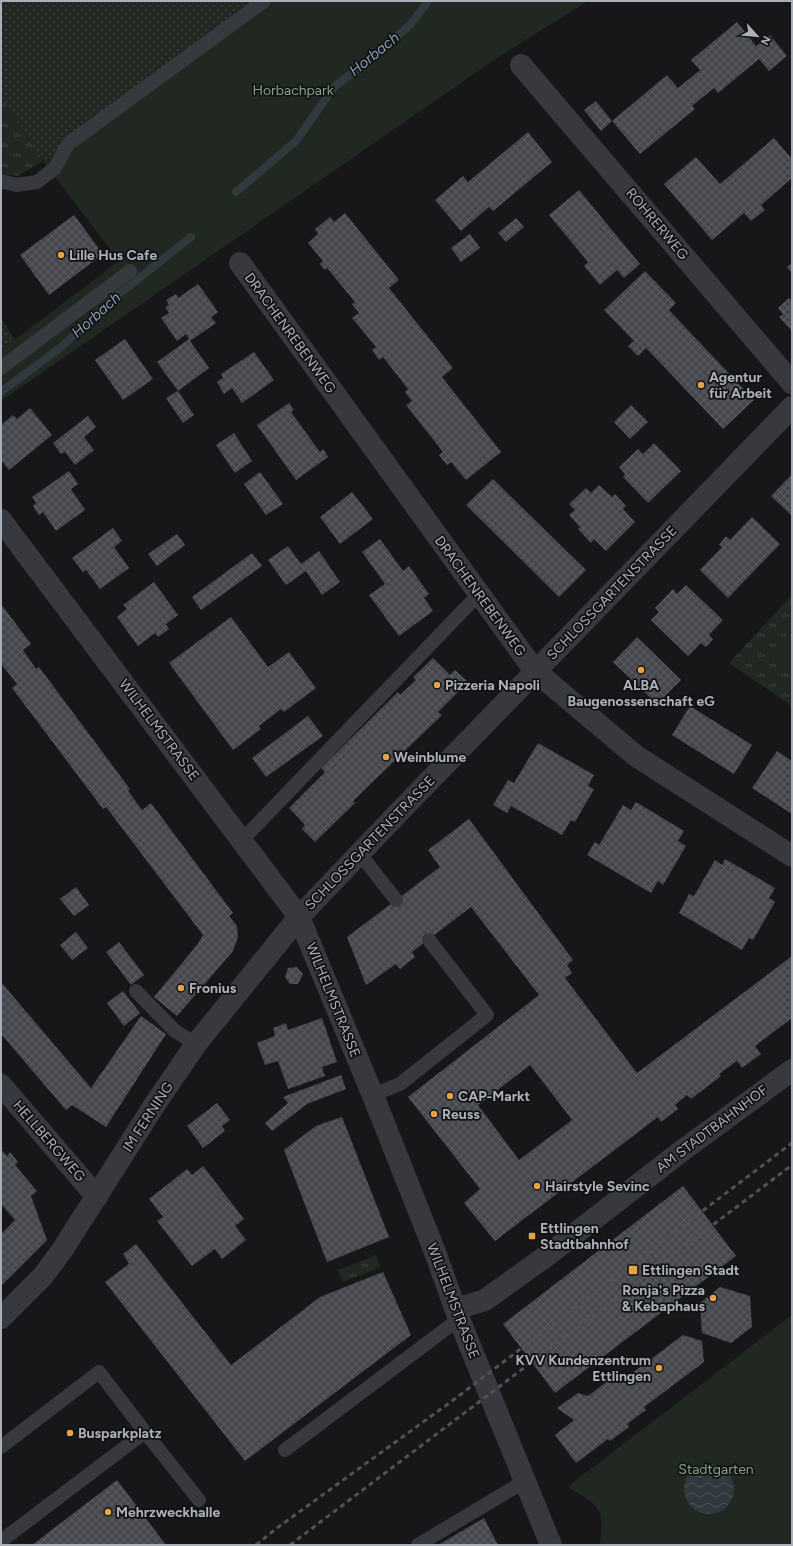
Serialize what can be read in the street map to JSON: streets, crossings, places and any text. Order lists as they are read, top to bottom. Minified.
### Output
{"streets":{"street":["ROHRERWEG","DRACHENREBENWEG","SCHLOSSGARTENSTRASSE","WILHELMSTRASSE","IM FERNING","AM STADTBAHNHOF","HELLBERGWEG"]},"crossings":[["DRACHENREBENWEG","SCHLOSSGARTENSTRASSE"],["SCHLOSSGARTENSTRASSE","WILHELMSTRASSE"],["SCHLOSSGARTENSTRASSE","IM FERNING"],["WILHELMSTRASSE","IM FERNING"],["WILHELMSTRASSE","AM STADTBAHNHOF"],["IM FERNING","HELLBERGWEG"]],"water":["Horbach"],"parks":["Horbachpark","Stadtgarten"],"places":{"other":["Lille Hus Cafe","Agentur für Arbeit","ALBA Baugenossenschaft eG","Pizzeria Napoli","Weinblume","Fronius","CAP-Markt","Reuss","Hairstyle Sevinc","Ronja's Pizza & Kebaphaus","KVV Kundenzentrum Ettlingen","Busparkplatz","Mehrzweckhalle"],"transit":["Ettlingen Stadtbahnhof","Ettlingen Stadt"]},"north":"bottom right"}
